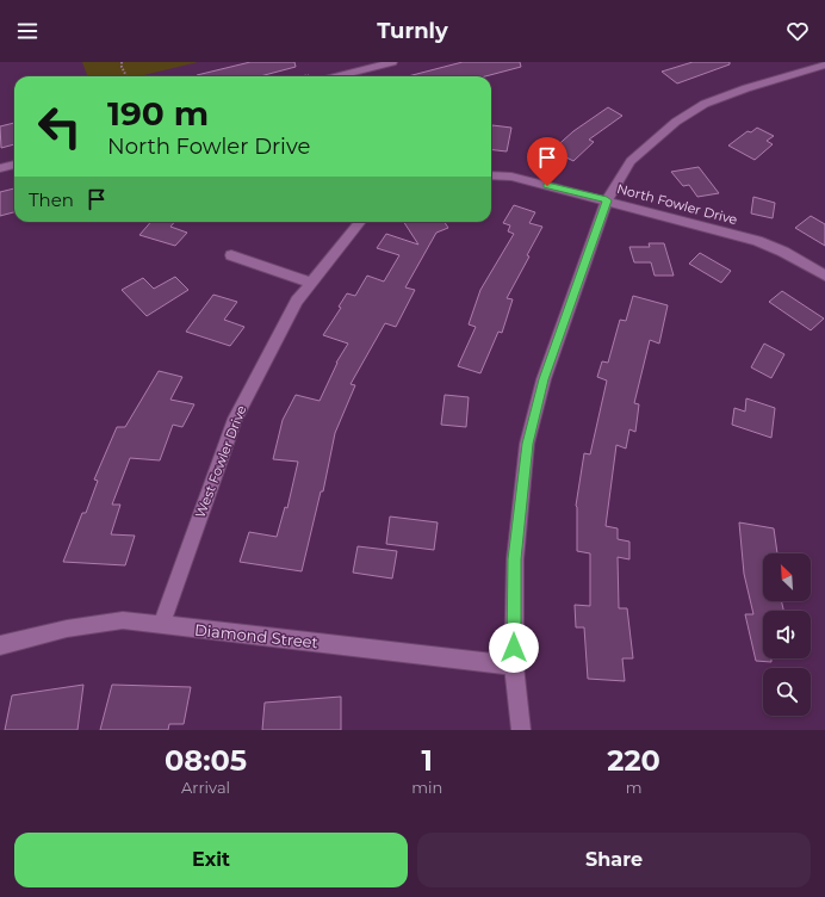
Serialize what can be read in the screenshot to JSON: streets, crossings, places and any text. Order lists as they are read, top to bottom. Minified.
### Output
{"streets":{"street":["North Fowler Drive","West Fowler Drive","Diamond Street"]},"crossings":[["West Fowler Drive","Diamond Street"]],"north":"top left","page":{"header":"Turnly","turn":["190 m","North Fowler Drive"],"then":"Then","eta":["08:05","Arrival","1","min","220","m"],"buttons":["Exit","Share"]}}
